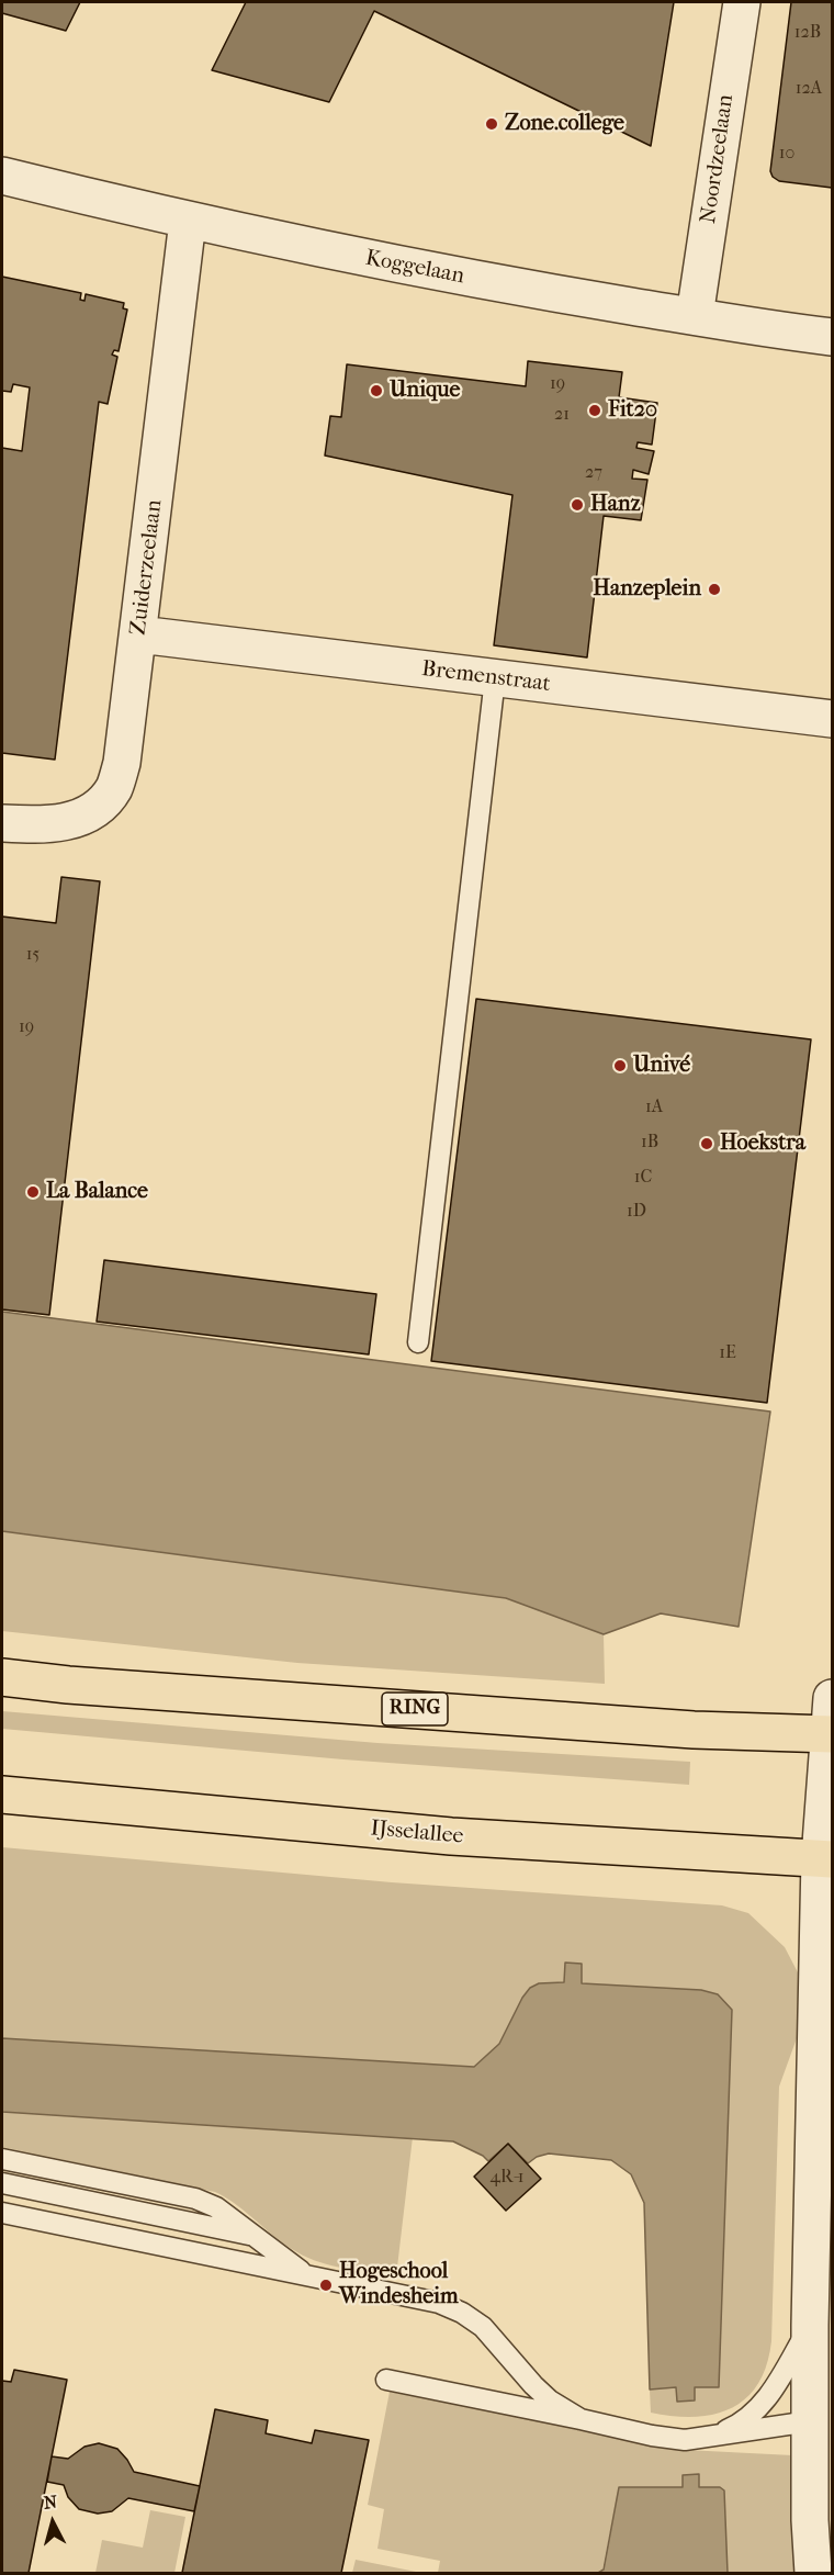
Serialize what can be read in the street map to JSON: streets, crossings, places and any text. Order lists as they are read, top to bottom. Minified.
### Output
{"streets":{"main road":["RING","IJsselallee"],"street":["Noordzeelaan","Koggelaan","Zuiderzeelaan","Bremenstraat"]},"crossings":[["Noordzeelaan","Koggelaan"],["Koggelaan","Zuiderzeelaan"],["Zuiderzeelaan","Bremenstraat"]],"places":["Zone.college","Unique","Fit20","Hanz","Hanzeplein","Univé","Hoekstra","La Balance","Hogeschool Windesheim"],"house_numbers":["12B","12A","10","19","21","27","15","19","1A","1B","1C","1D","1E","4R-1"],"north":"top"}
